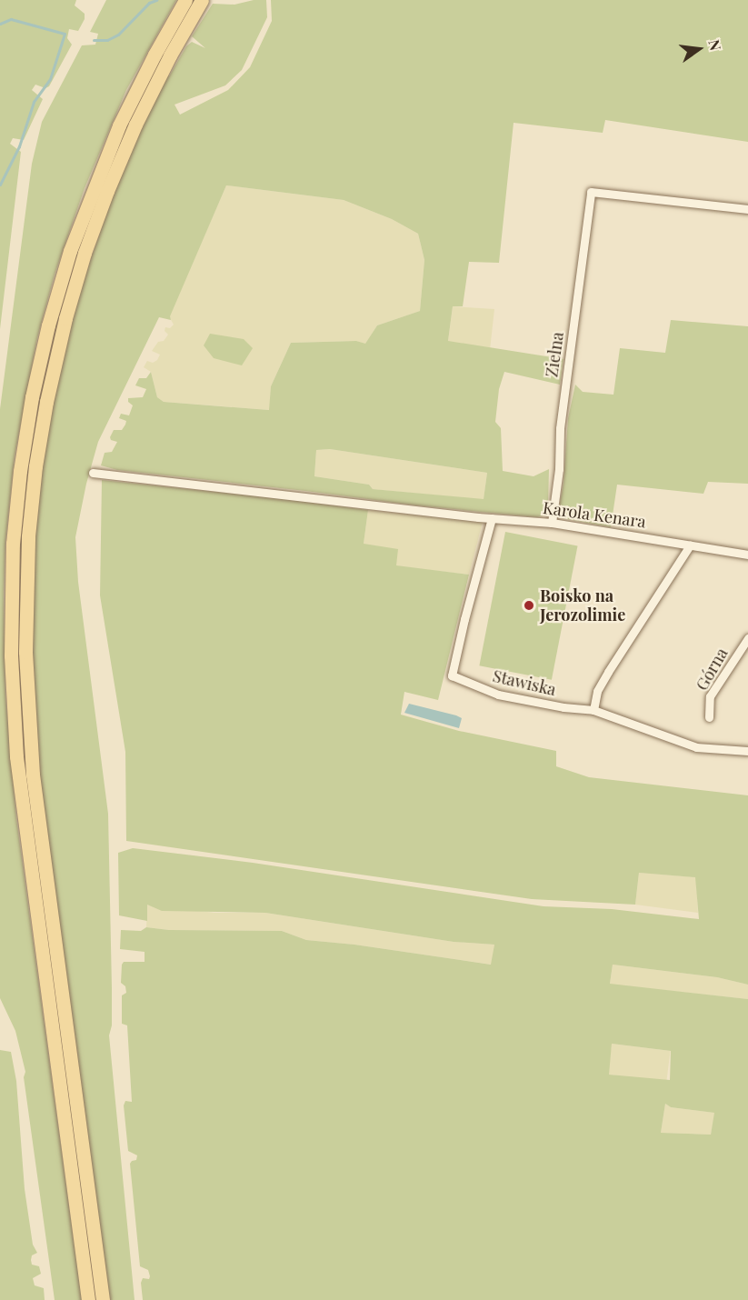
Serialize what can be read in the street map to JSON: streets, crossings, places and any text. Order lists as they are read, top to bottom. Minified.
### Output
{"streets":{"street":["Zielna","Karola Kenara","Górna","Stawiska"]},"crossings":[["Zielna","Karola Kenara"],["Karola Kenara","Stawiska"]],"places":["Boisko na Jerozolimie"],"north":"right"}
